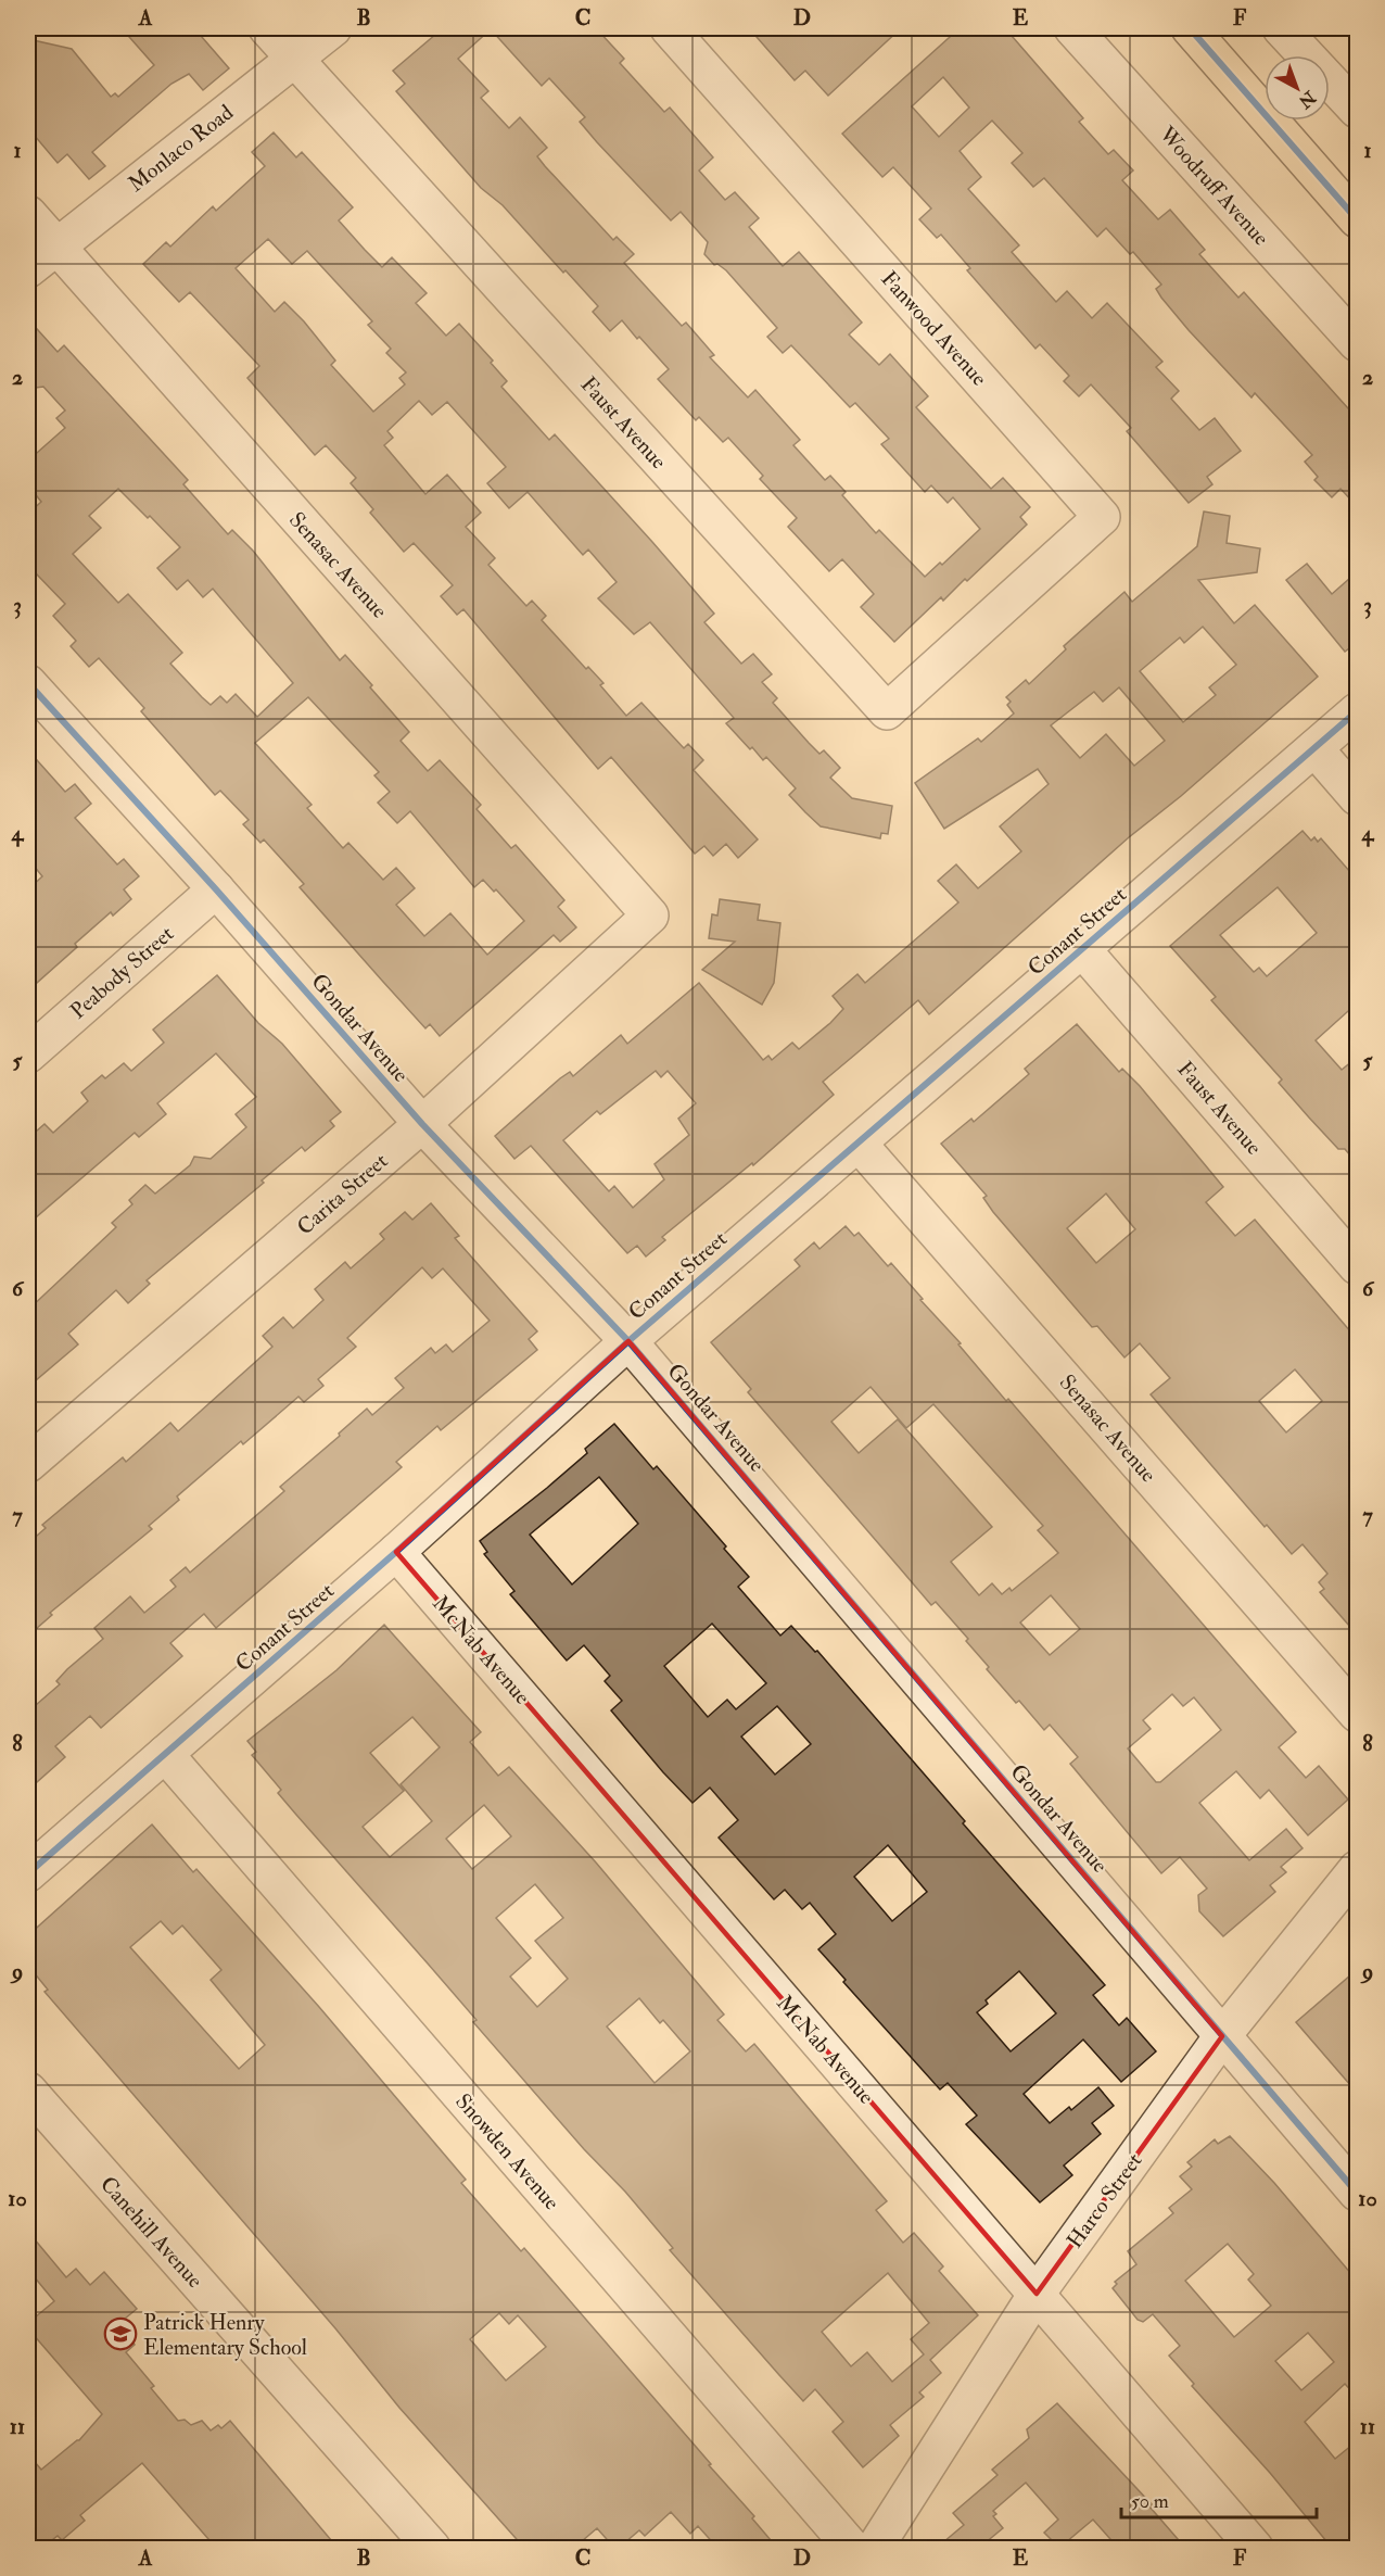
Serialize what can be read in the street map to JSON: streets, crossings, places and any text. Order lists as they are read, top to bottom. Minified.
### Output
{"streets":{"street":["Monlaco Road","Woodruff Avenue","Fanwood Avenue","Faust Avenue","Senasac Avenue","Conant Street","Peabody Street","Gondar Avenue","Carita Street","McNab Avenue","Snowden Avenue","Harco Street","Canehill Avenue"]},"crossings":[["Monlaco Road","Faust Avenue"],["Monlaco Road","Senasac Avenue"],["Fanwood Avenue","Faust Avenue"],["Faust Avenue","Conant Street"],["Senasac Avenue","Conant Street"],["Senasac Avenue","Carita Street"],["Conant Street","Gondar Avenue"],["Conant Street","McNab Avenue"],["Conant Street","Snowden Avenue"],["Peabody Street","Gondar Avenue"],["Gondar Avenue","Carita Street"],["Gondar Avenue","Harco Street"],["McNab Avenue","Harco Street"]],"places":{"school or university":["Patrick Henry Elementary School"]},"scale_bar":"50 m","north":"bottom right","grid":{"columns":["A","B","C","D","E","F"],"rows":["1","2","3","4","5","6","7","8","9","10","11"]}}
